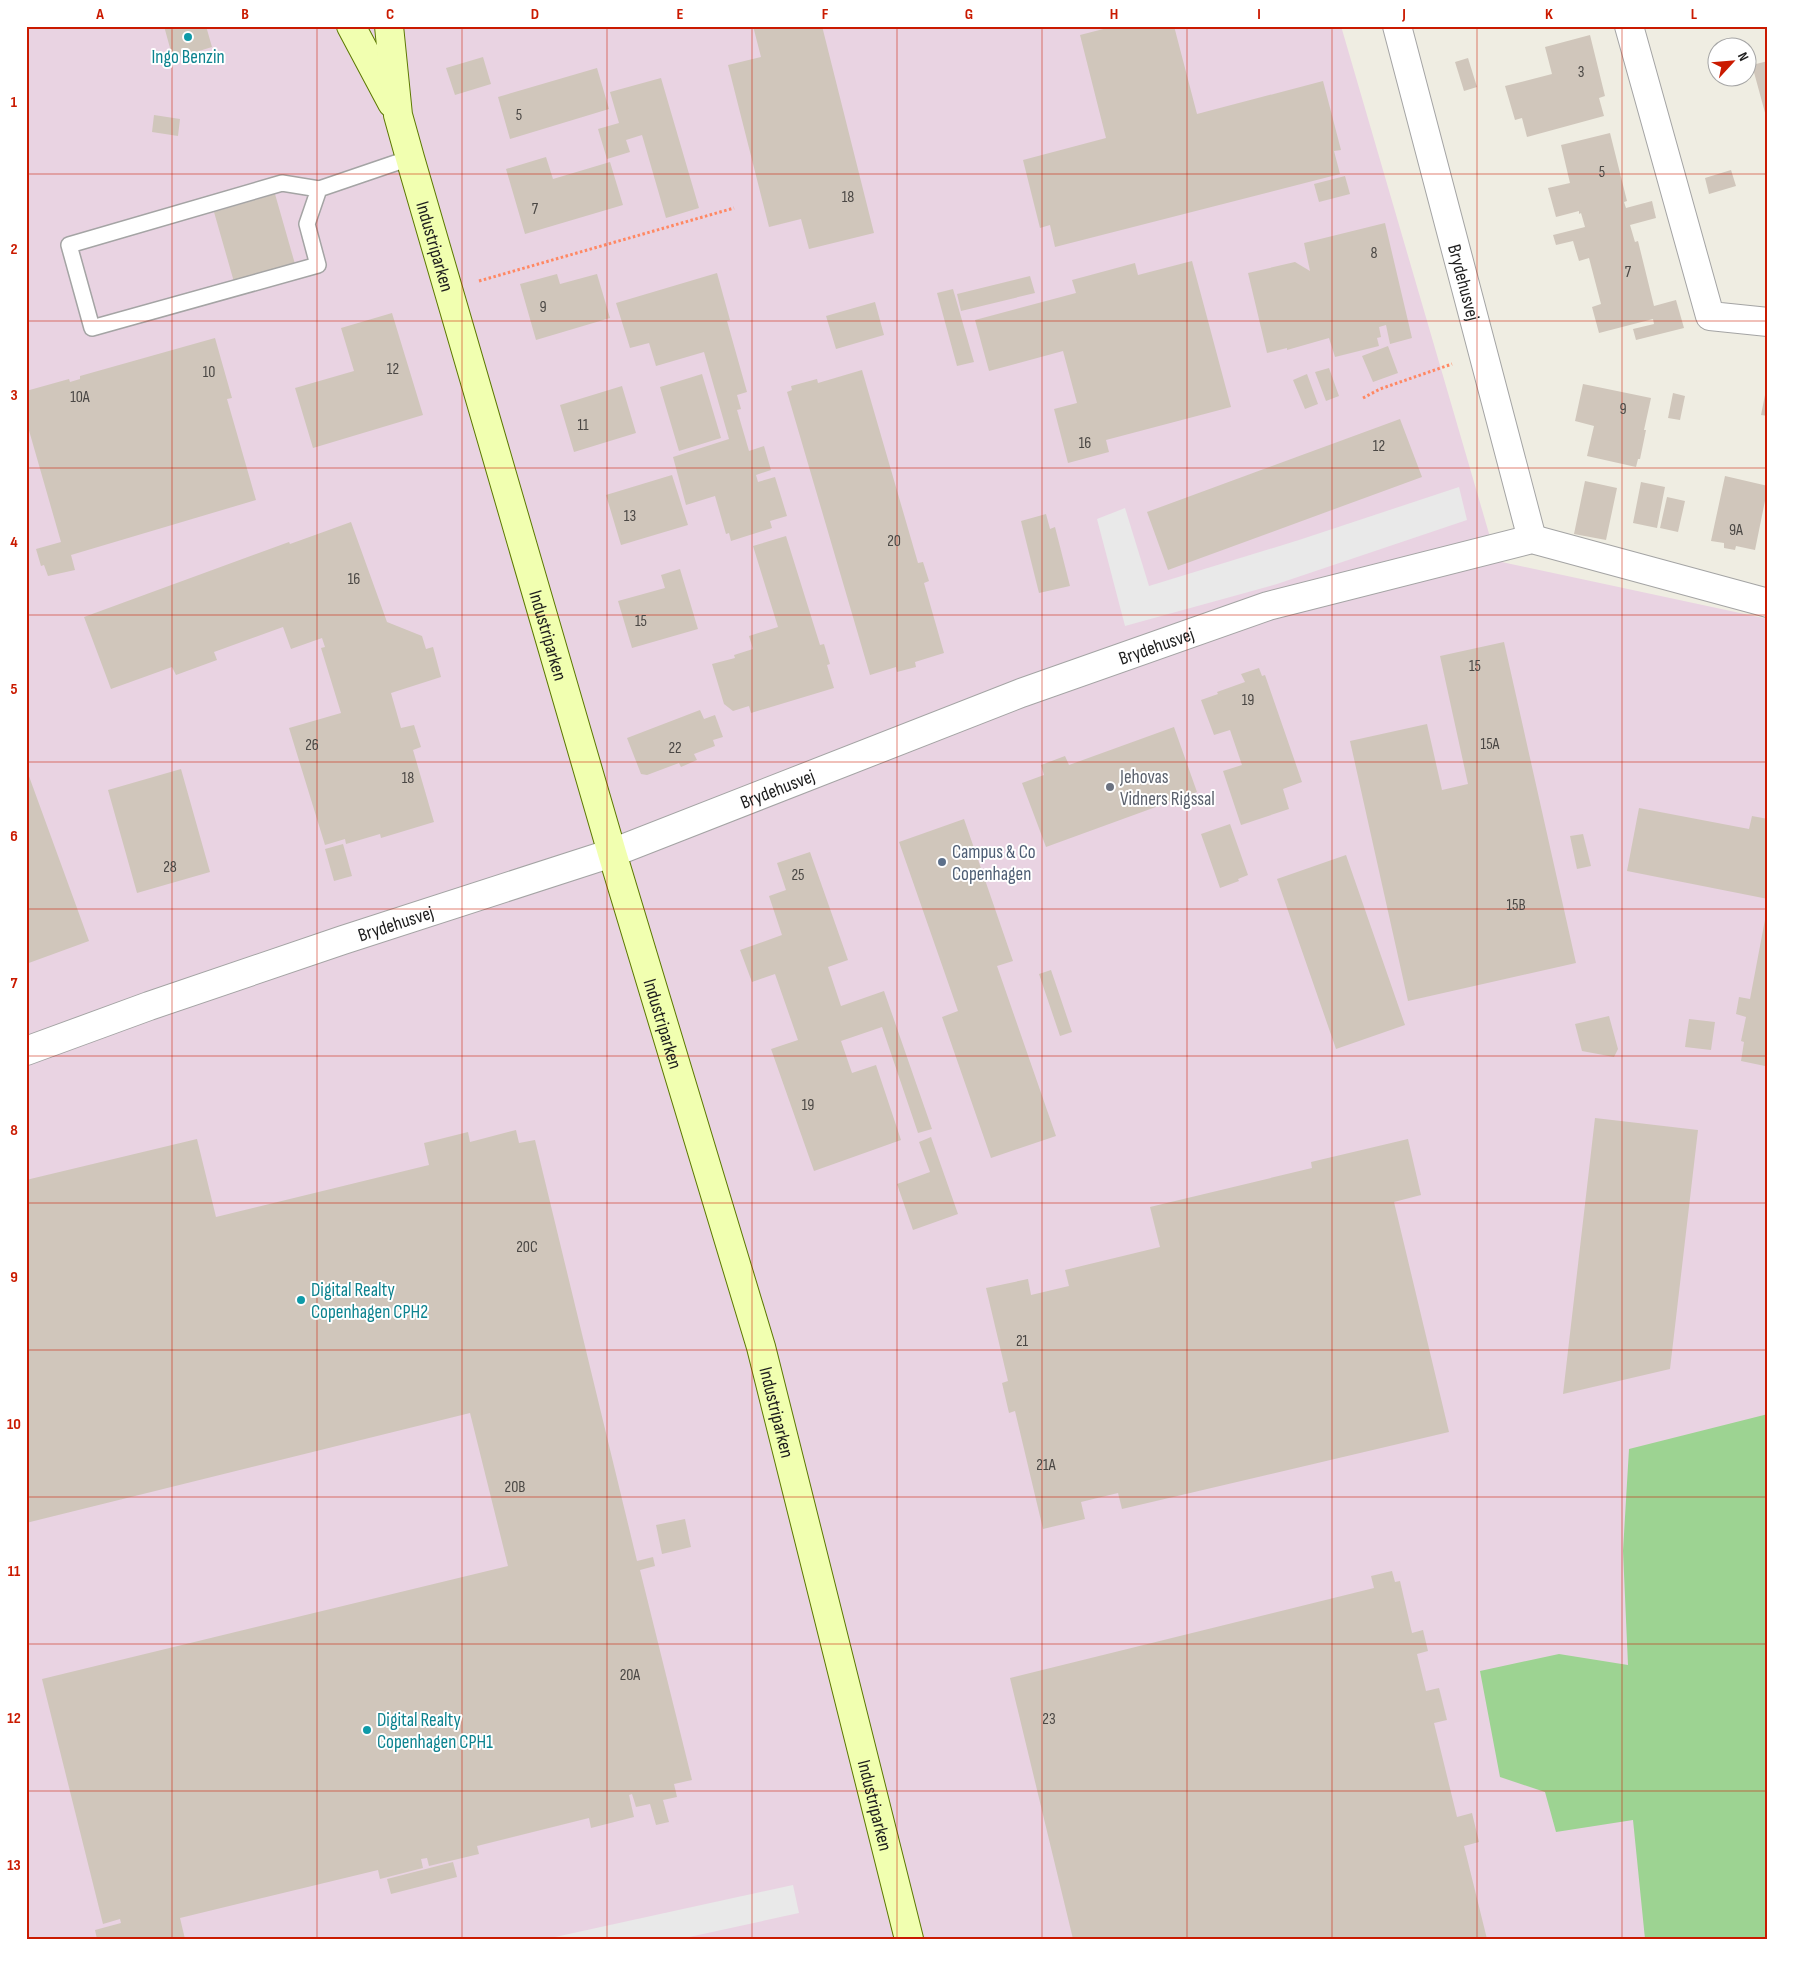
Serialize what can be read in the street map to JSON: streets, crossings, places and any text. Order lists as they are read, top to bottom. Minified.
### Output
{"streets":{"street":["Industriparken","Brydehusvej"]},"crossings":[["Industriparken","Brydehusvej"]],"places":["Ingo Benzin","Jehovas Vidners Rigssal","Campus & Co Copenhagen","Digital Realty Copenhagen CPH2","Digital Realty Copenhagen CPH1"],"house_numbers":["3","5","5","18","7","8","7","9","12","10","10A","9","11","16","12","13","9A","20","16","15","15","19","15A","26","22","18","28","25","15B","19","20C","21","21A","20B","20A","23"],"north":"top right","grid":{"columns":["A","B","C","D","E","F","G","H","I","J","K","L"],"rows":["1","2","3","4","5","6","7","8","9","10","11","12","13"]}}
